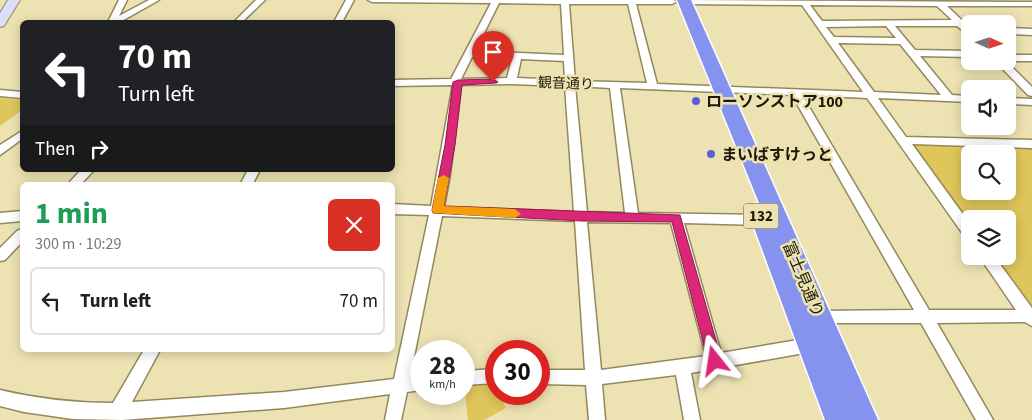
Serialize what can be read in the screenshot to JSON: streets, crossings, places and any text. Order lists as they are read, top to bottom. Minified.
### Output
{"streets":{"highway":["132","富士見通り"],"street":["観音通り"]},"crossings":[["観音通り","富士見通り"]],"places":["ローソンストア100","まいばすけっと"],"north":"right","page":{"turn":["70 m","Turn left"],"then":"Then","heading":["1 min","300 m · 10:29"],"list":[{"name":"Turn left","value":"70 m"}],"speed":"28 km/h","limit":"30"}}
